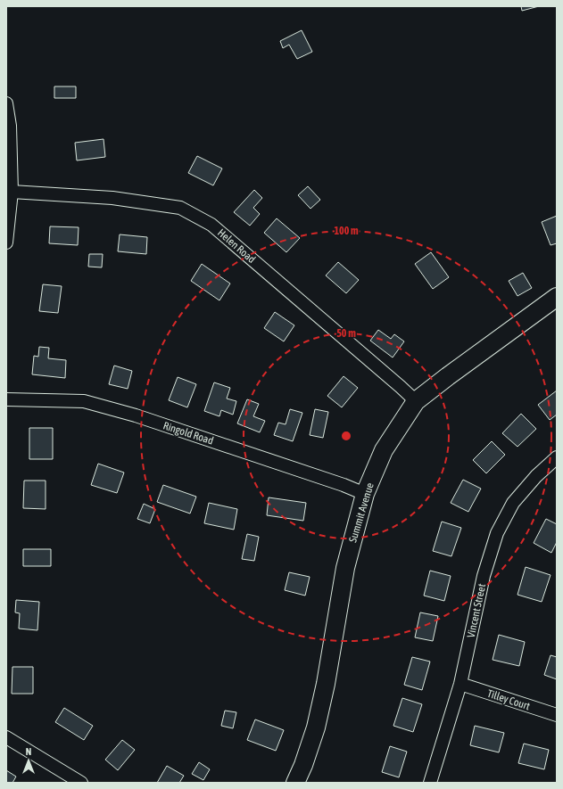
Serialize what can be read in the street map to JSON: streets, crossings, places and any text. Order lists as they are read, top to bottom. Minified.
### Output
{"streets":{"main road":["Summit Avenue"],"street":["Helen Road","Ringold Road","Vincent Street","Tilley Court"]},"crossings":[["Helen Road","Summit Avenue"],["Ringold Road","Summit Avenue"],["Vincent Street","Tilley Court"]],"north":"top","rings":["100 m","50 m"]}
